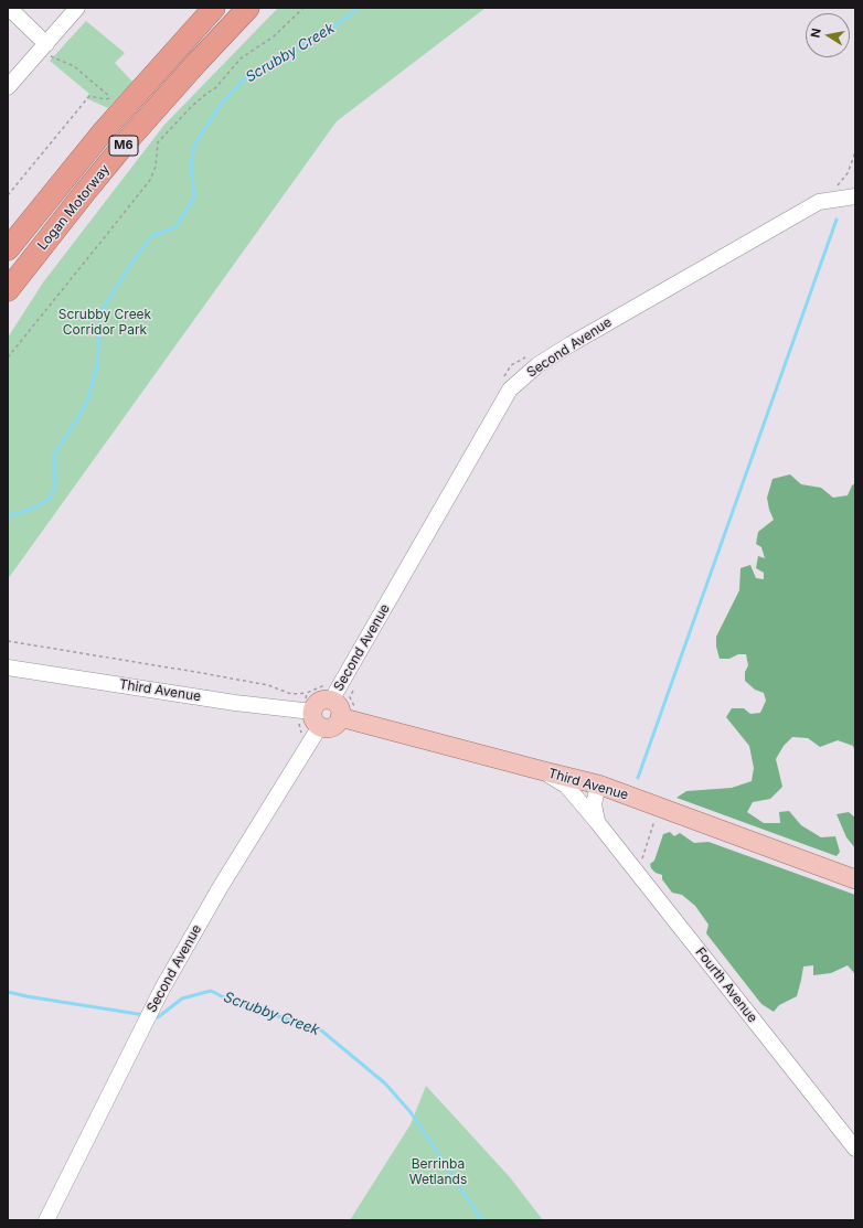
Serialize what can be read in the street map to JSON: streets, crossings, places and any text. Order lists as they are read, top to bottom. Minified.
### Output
{"streets":{"highway":["M6","Logan Motorway"],"main road":["Third Avenue"],"street":["Second Avenue","Fourth Avenue"]},"crossings":[["Second Avenue","Third Avenue"],["Third Avenue","Fourth Avenue"]],"water":["Scrubby Creek"],"parks":["Scrubby Creek Corridor Park","Berrinba Wetlands"],"north":"left"}
